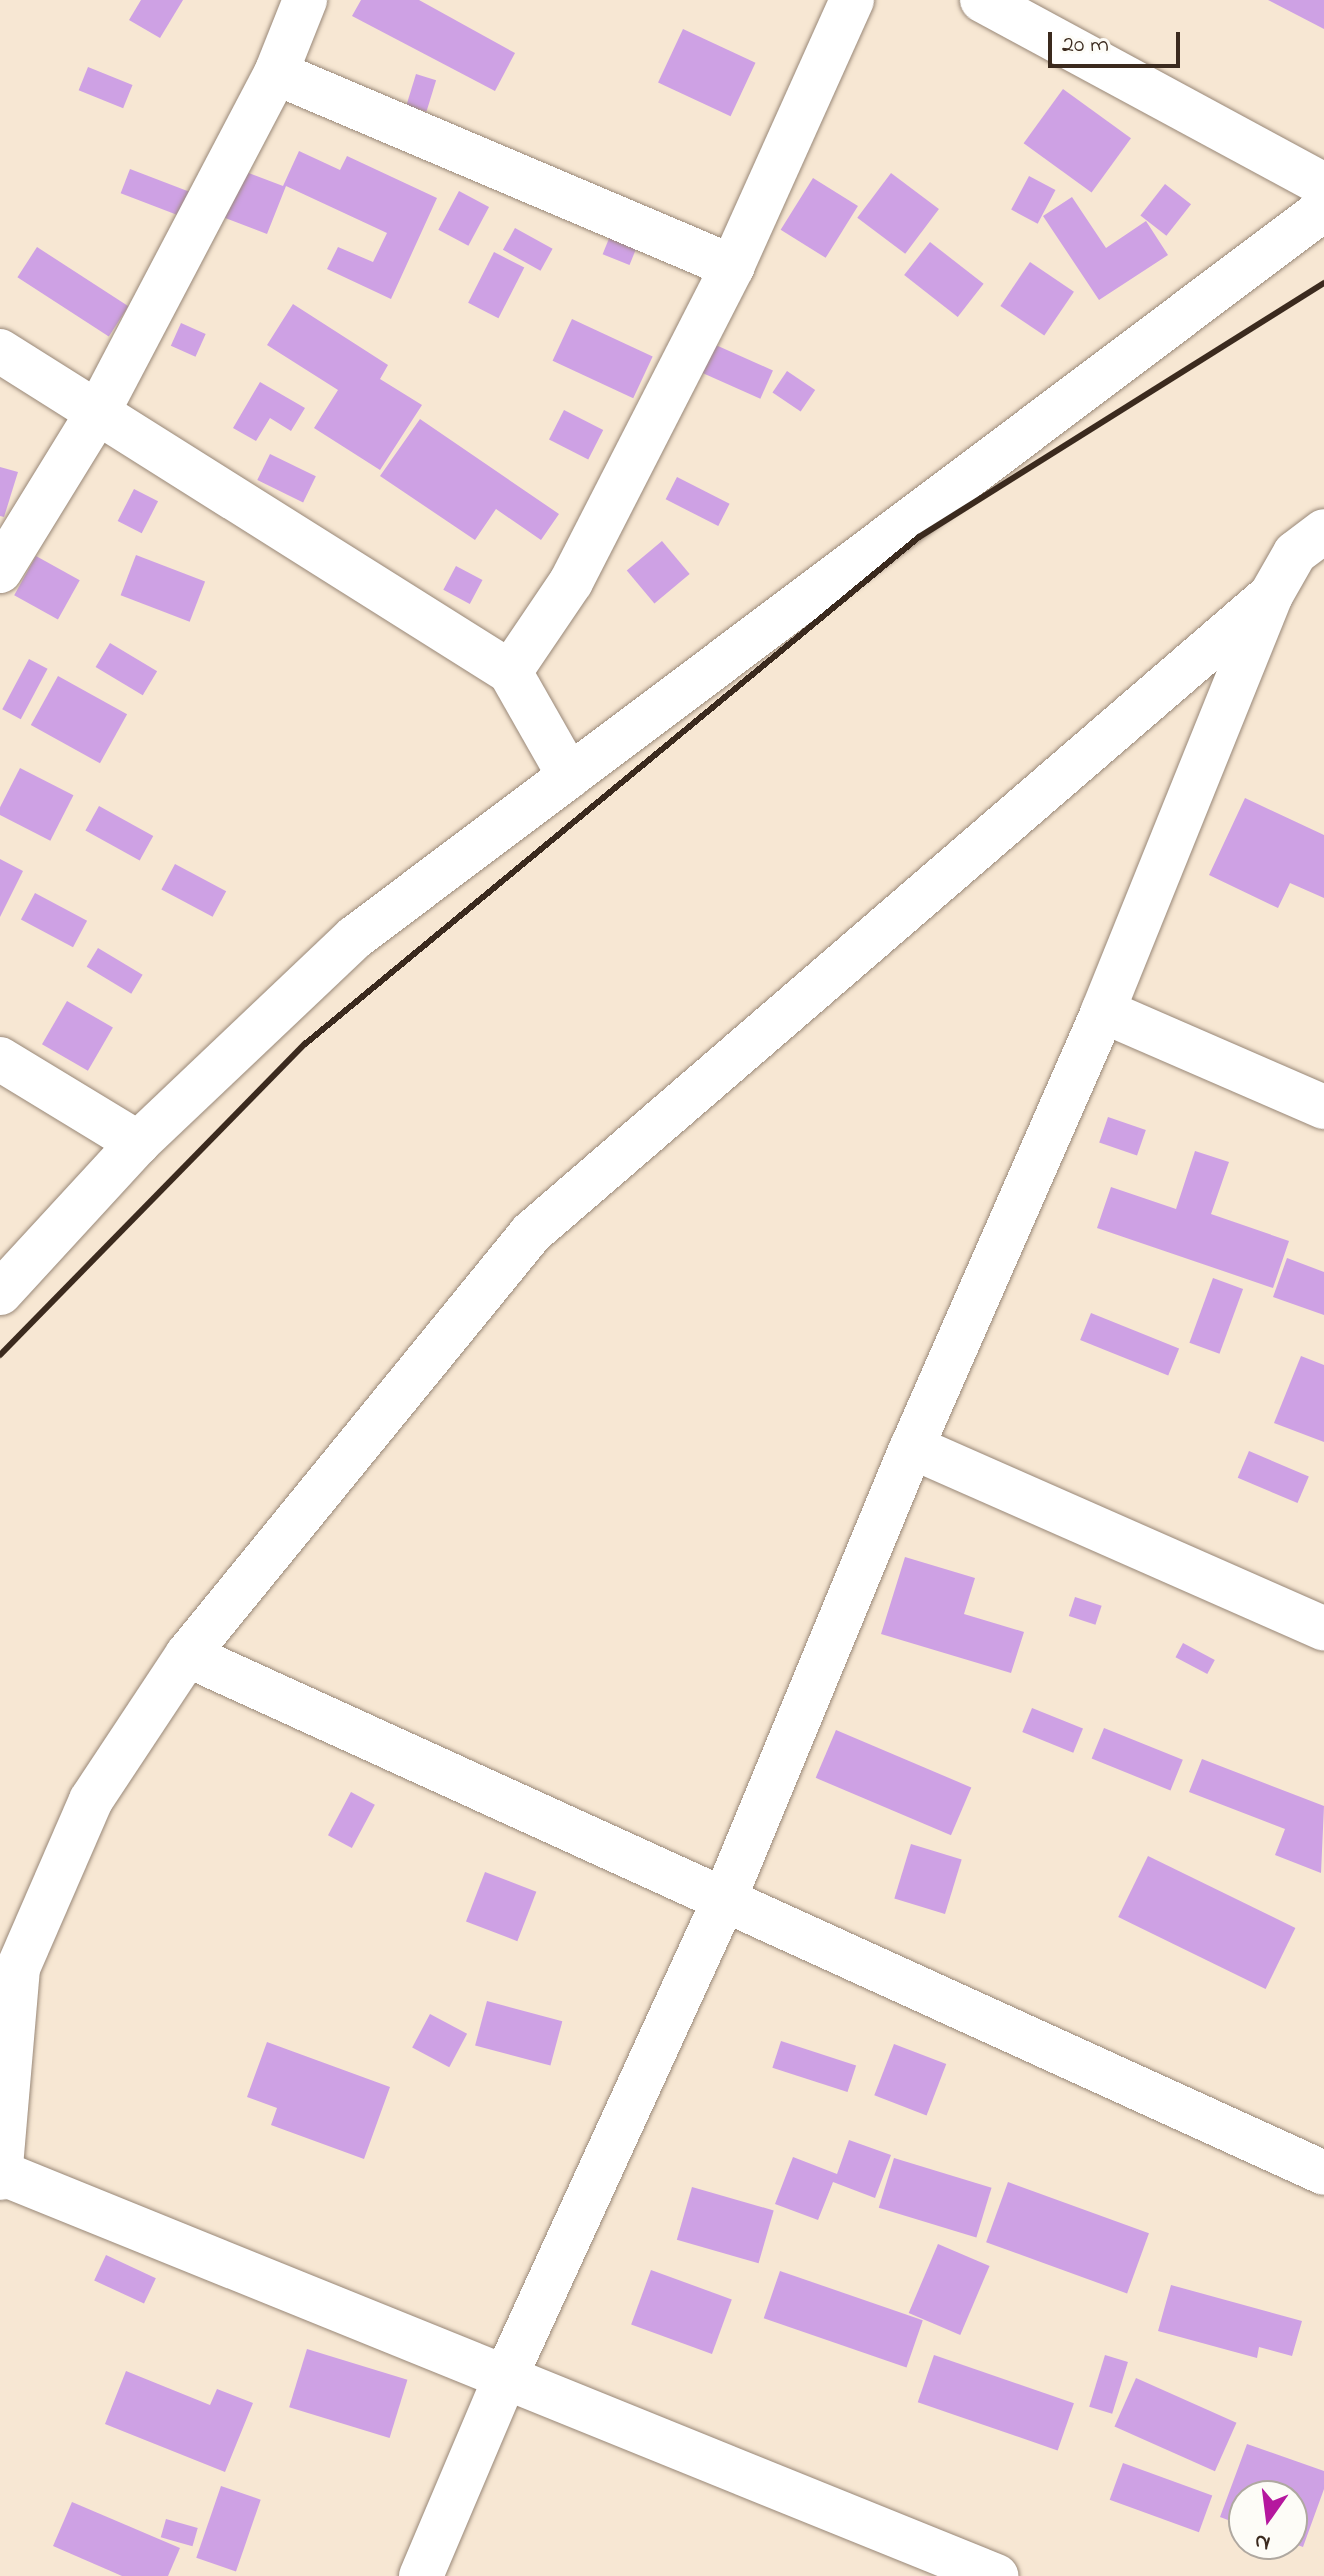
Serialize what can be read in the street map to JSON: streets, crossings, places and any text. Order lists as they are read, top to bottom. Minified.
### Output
{"scale_bar":"20 m","north":"bottom"}
